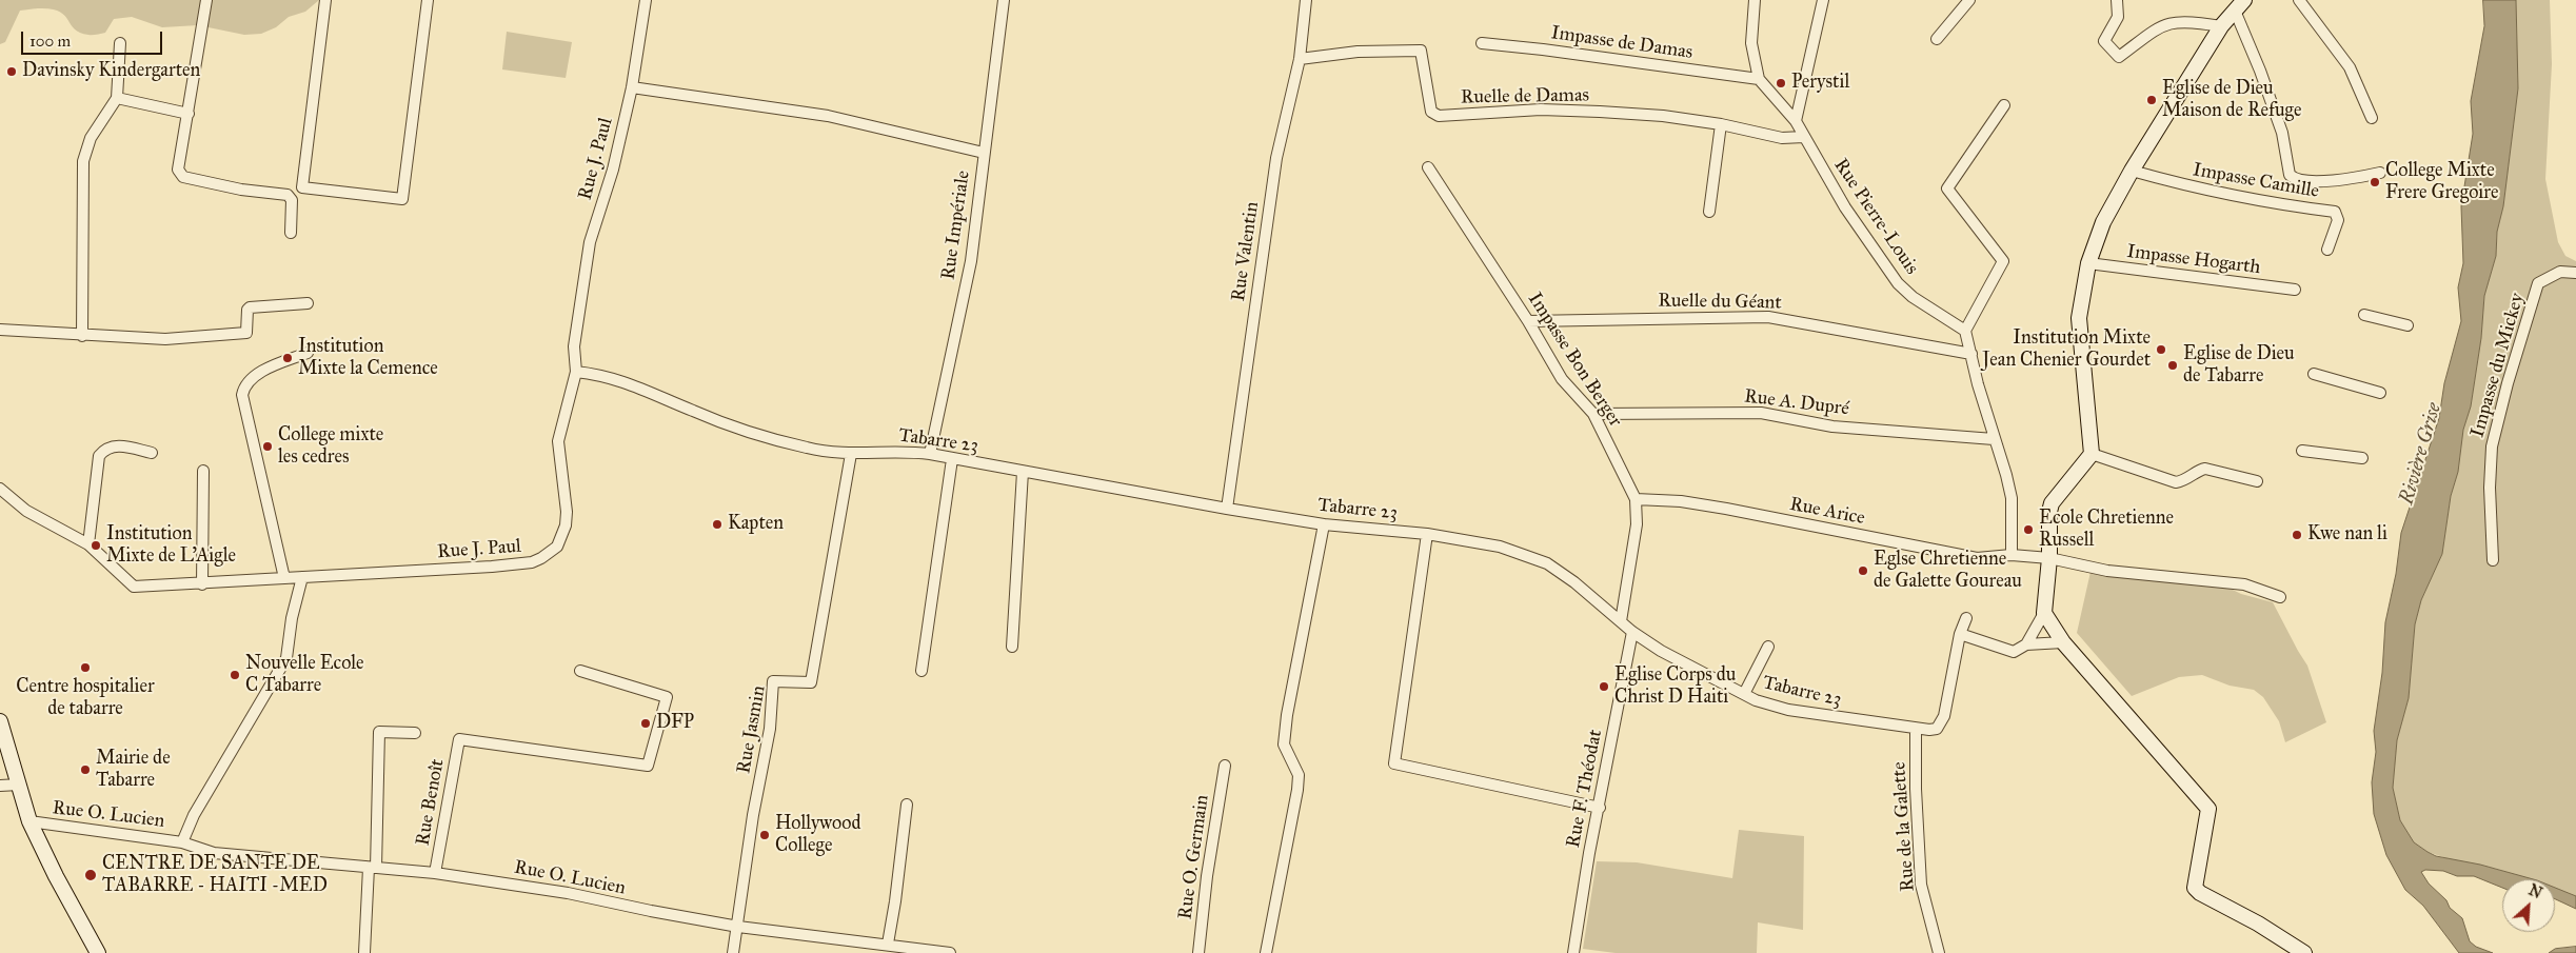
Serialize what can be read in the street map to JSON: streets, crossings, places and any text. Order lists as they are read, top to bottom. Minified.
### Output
{"streets":{"street":["Impasse de Damas","Ruelle de Damas","Rue J. Paul","Impasse Camille","Rue Pierre-Louis","Rue Impériale","Rue Valentin","Impasse Hogarth","Ruelle du Géant","Impasse Bon Berger","Impasse du Mickey","Rue A. Dupré","Tabarre 23","Rue Arice","Rue Jasmin","Rue F. Théodat","Rue Benoît","Rue O. Lucien","Rue de la Galette","Rue O. Germain"]},"crossings":[["Impasse de Damas","Rue Pierre-Louis"],["Ruelle de Damas","Rue Pierre-Louis"],["Ruelle de Damas","Rue Valentin"],["Rue J. Paul","Tabarre 23"],["Rue J. Paul","Rue O. Lucien"],["Rue Impériale","Tabarre 23"],["Rue Valentin","Tabarre 23"],["Ruelle du Géant","Impasse Bon Berger"],["Impasse Bon Berger","Rue A. Dupré"],["Impasse Bon Berger","Tabarre 23"],["Impasse Bon Berger","Rue Arice"],["Tabarre 23","Rue Jasmin"],["Tabarre 23","Rue F. Théodat"],["Tabarre 23","Rue de la Galette"],["Rue Jasmin","Rue O. Lucien"],["Rue Benoît","Rue O. Lucien"]],"water":["Rivière Grise"],"places":["Davinsky Kindergarten","Perystil","Eglise de Dieu Maison de Refuge","College Mixte Frere Gregoire","Institution Mixte Jean Chenier Gourdet","Institution Mixte la Cemence","Eglise de Dieu de Tabarre","College mixte les cedres","Kapten","Ecole Chretienne Russell","Kwe nan li","Institution Mixte de L'Aigle","Eglse Chretienne de Galette Goureau","Centre hospitalier de tabarre","Nouvelle Ecole C Tabarre","Eglise Corps du Christ D Haiti","DFP","Mairie de Tabarre","Hollywood College","CENTRE DE SANTE DE TABARRE - HAITI -MED"],"scale_bar":"100 m","north":"top right"}
